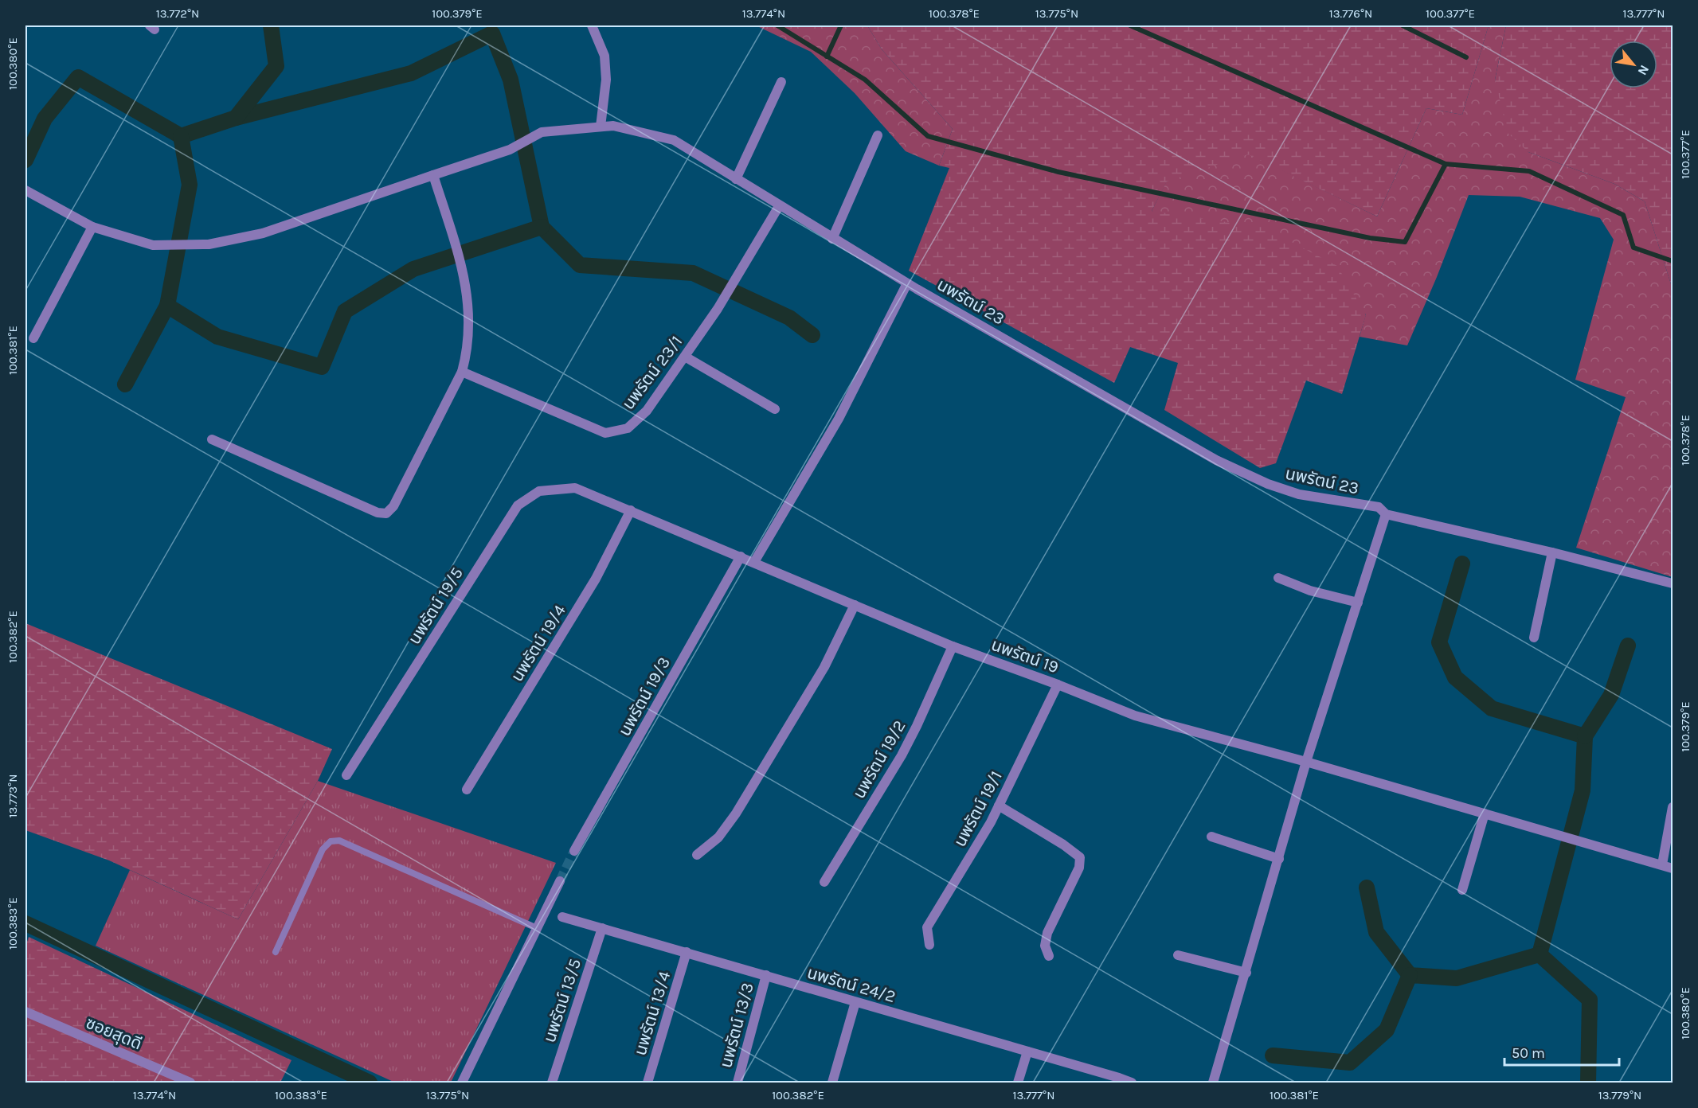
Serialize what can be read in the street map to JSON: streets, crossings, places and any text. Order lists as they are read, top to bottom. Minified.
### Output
{"streets":{"street":["นพรัตน์ 23","นพรัตน์ 23/1","นพรัตน์ 19/5","นพรัตน์ 19/4","นพรัตน์ 19","นพรัตน์ 19/3","นพรัตน์ 19/2","นพรัตน์ 19/1","นพรัตน์ 24/2","นพรัตน์ 13/5","นพรัตน์ 13/4","นพรัตน์ 13/3","ซอยสุดดี"]},"crossings":[["นพรัตน์ 23","นพรัตน์ 23/1"],["นพรัตน์ 19/5","นพรัตน์ 19"],["นพรัตน์ 19/4","นพรัตน์ 19"],["นพรัตน์ 19","นพรัตน์ 19/3"],["นพรัตน์ 19","นพรัตน์ 19/2"],["นพรัตน์ 19","นพรัตน์ 19/1"],["นพรัตน์ 24/2","นพรัตน์ 13/5"],["นพรัตน์ 24/2","นพรัตน์ 13/4"],["นพรัตน์ 24/2","นพรัตน์ 13/3"]],"scale_bar":"50 m","north":"bottom right","coordinates":["13.772°N","100.379°E","13.774°N","100.378°E","13.775°N","13.776°N","100.377°E","13.777°N","100.380°E","100.381°E","100.382°E","13.773°N","100.383°E","13.779°N"]}
